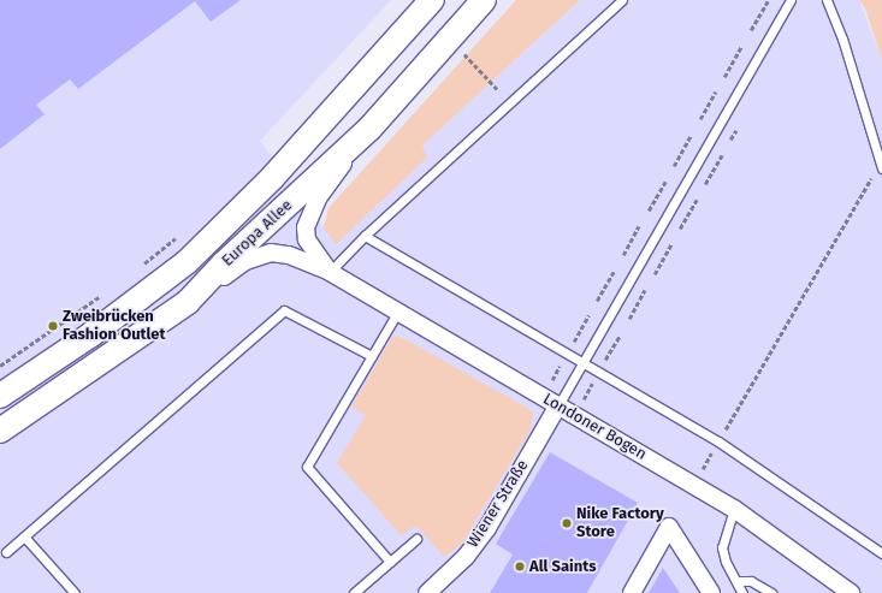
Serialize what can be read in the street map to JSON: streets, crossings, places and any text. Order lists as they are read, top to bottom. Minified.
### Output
{"streets":{"main road":["Europa Allee"],"street":["Londoner Bogen","Wiener Straße"]},"crossings":[["Europa Allee","Londoner Bogen"],["Londoner Bogen","Wiener Straße"]],"places":["Zweibrücken Fashion Outlet","Nike Factory Store","All Saints"]}
